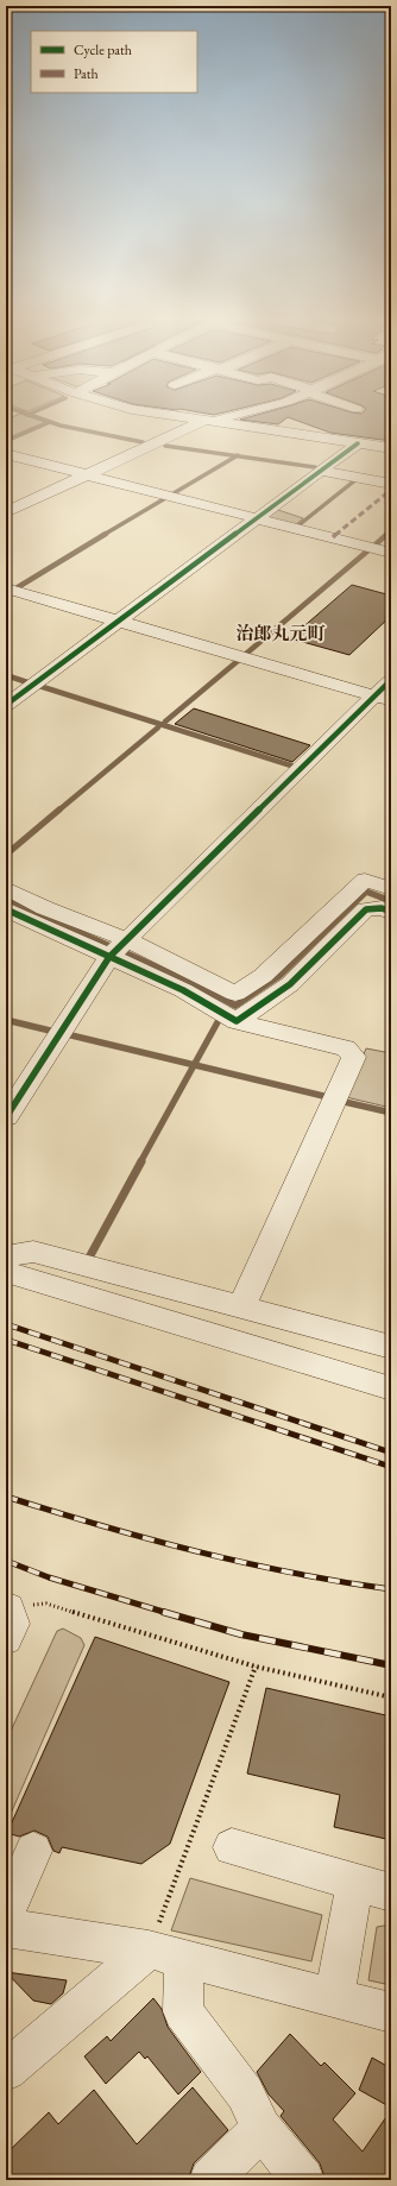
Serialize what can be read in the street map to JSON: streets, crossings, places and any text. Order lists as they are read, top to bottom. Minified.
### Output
{"districts":["治郎丸元町"],"legend":["Cycle path","Path"]}
